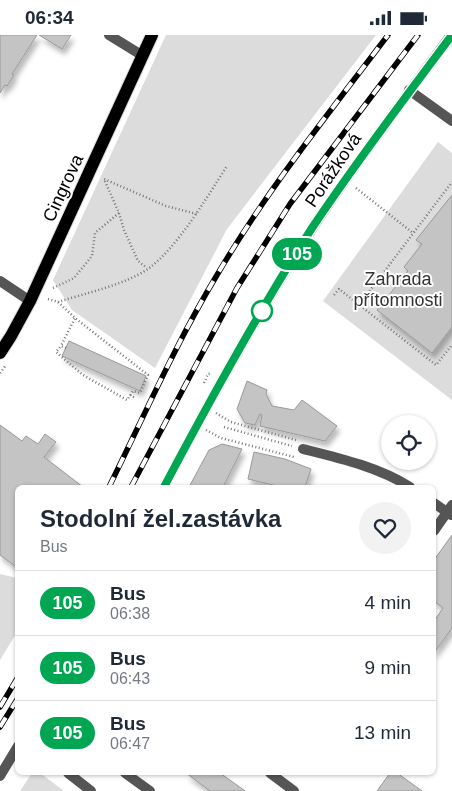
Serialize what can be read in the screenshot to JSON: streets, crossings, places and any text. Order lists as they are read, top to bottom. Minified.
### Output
{"streets":{"main road":["Cingrova"],"street":["Porážková"]},"parks":["Zahrada přítomnosti"],"lines":["bus line 105"],"page":{"status":"06:34","on_map":"105","heading":["Stodolní žel.zastávka","Bus"],"list":[{"mark":"105","name":"Bus","note":"06:38","value":"4 min"},{"mark":"105","name":"Bus","note":"06:43","value":"9 min"},{"mark":"105","name":"Bus","note":"06:47","value":"13 min"}]}}
